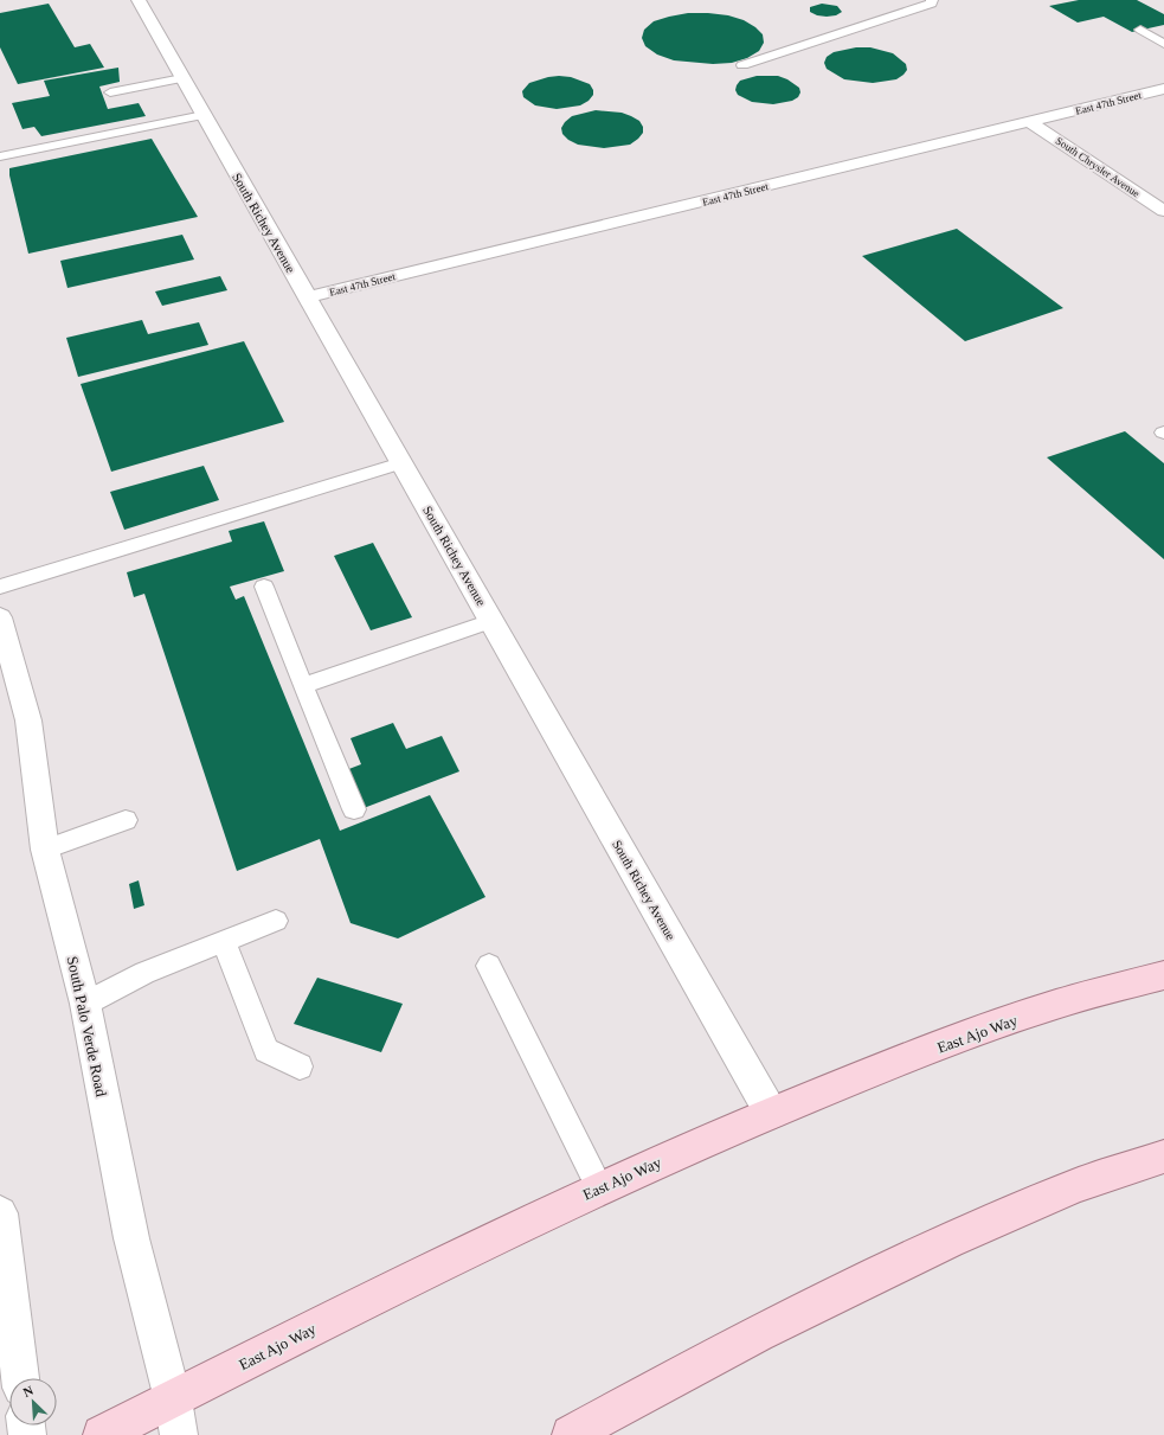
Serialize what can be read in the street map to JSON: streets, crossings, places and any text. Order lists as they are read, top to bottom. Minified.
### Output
{"streets":{"main road":["East Ajo Way"],"street":["East 47th Street","South Chrysler Avenue","South Richey Avenue","South Palo Verde Road"]},"crossings":[["East 47th Street","South Chrysler Avenue"],["East 47th Street","South Richey Avenue"],["South Richey Avenue","East Ajo Way"],["South Palo Verde Road","East Ajo Way"]],"north":"top left"}
